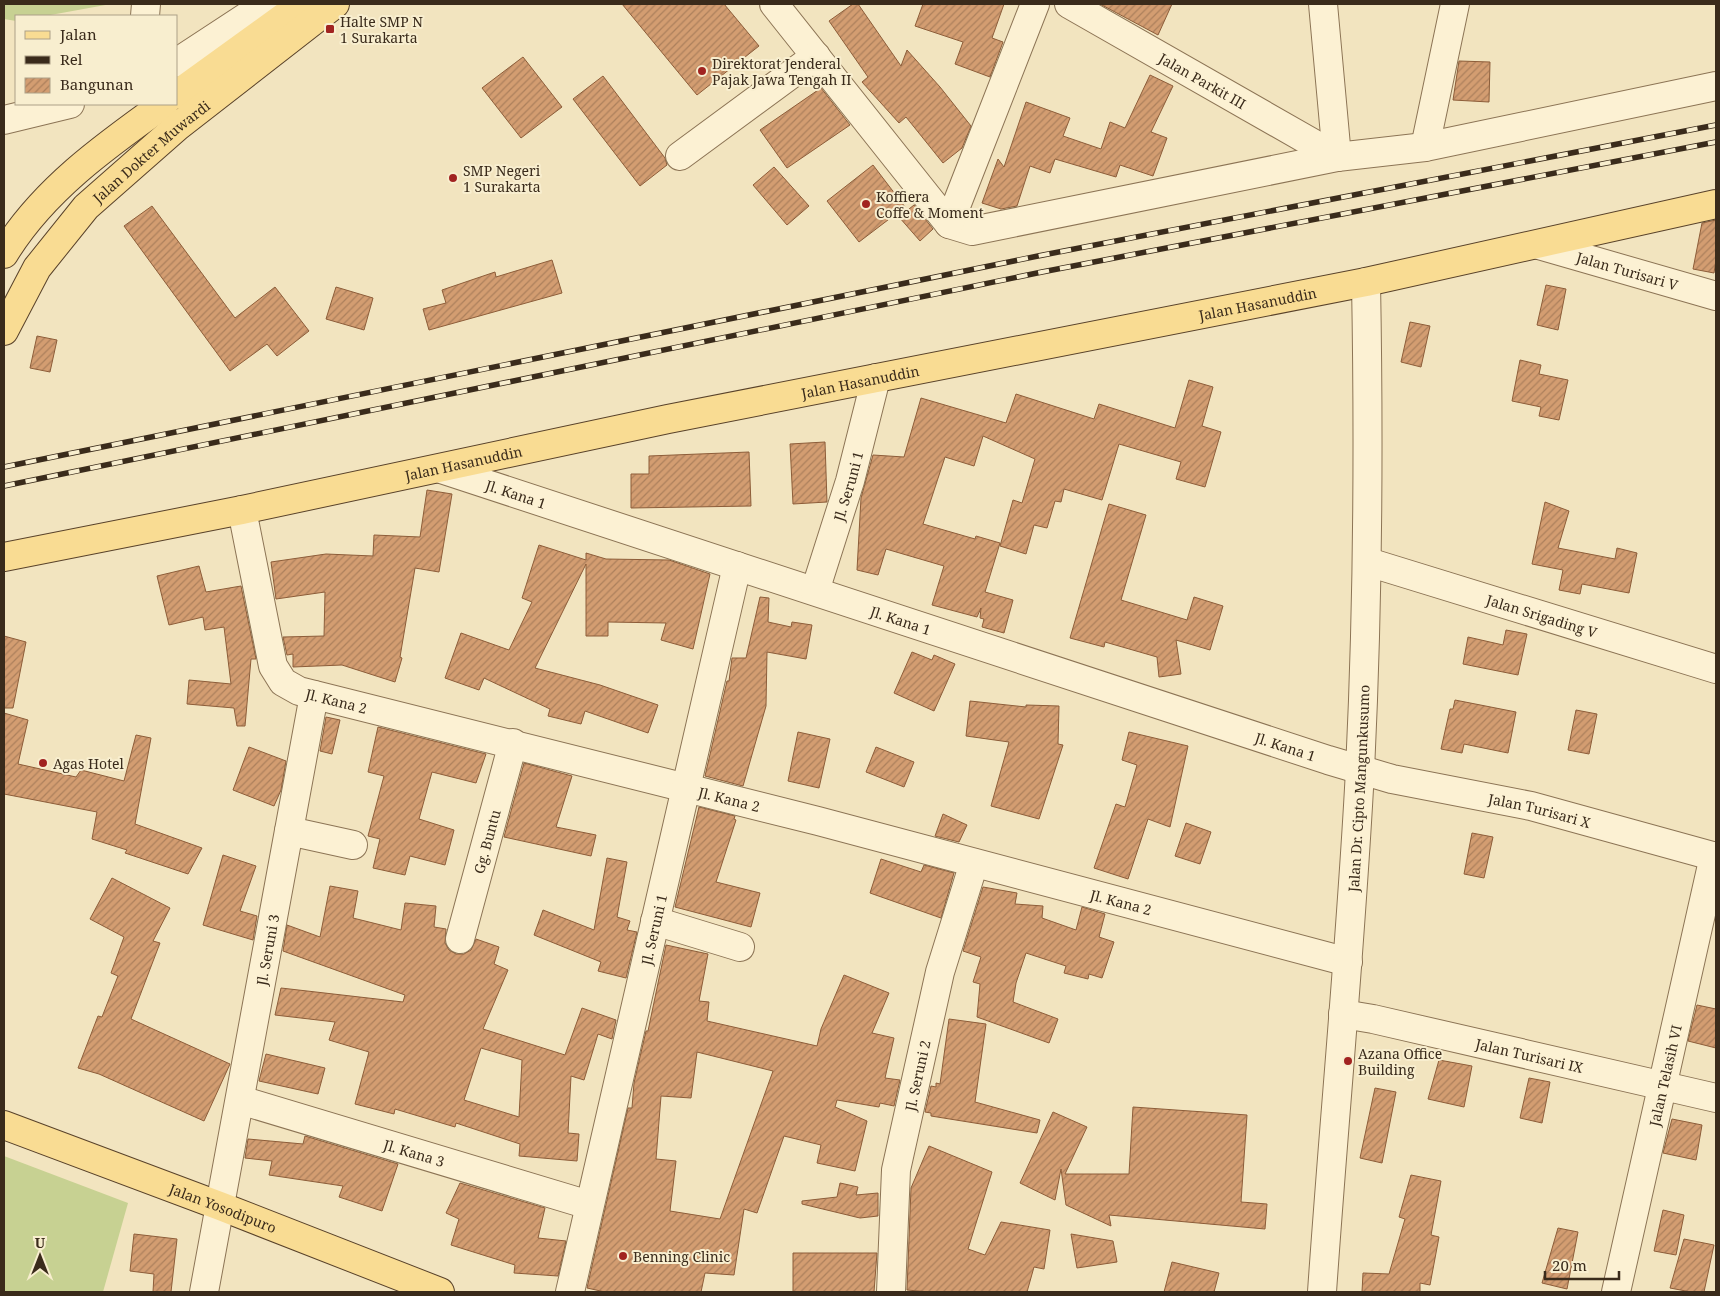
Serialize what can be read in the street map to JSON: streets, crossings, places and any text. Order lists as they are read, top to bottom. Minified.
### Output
{"streets":{"main road":["Jalan Dokter Muwardi","Jalan Hasanuddin","Jalan Yosodipuro"],"street":["Jalan Parkit III","Jalan Turisari V","Jl. Seruni 1","Jl. Kana 1","Jalan Srigading V","Jl. Kana 2","Jalan Dr. Cipto Mangunkusumo","Jalan Turisari X","Gg. Buntu","Jl. Seruni 3","Jalan Turisari IX","Jalan Telasih VI","Jl. Seruni 2","Jl. Kana 3"]},"crossings":[["Jalan Turisari V","Jalan Hasanuddin"],["Jalan Hasanuddin","Jl. Seruni 1"],["Jalan Hasanuddin","Jl. Kana 1"],["Jalan Hasanuddin","Jl. Kana 2"],["Jalan Hasanuddin","Jalan Dr. Cipto Mangunkusumo"],["Jl. Seruni 1","Jl. Kana 1"],["Jl. Seruni 1","Jl. Kana 2"],["Jl. Seruni 1","Jl. Kana 3"],["Jl. Kana 1","Jalan Dr. Cipto Mangunkusumo"],["Jl. Kana 1","Jalan Turisari X"],["Jalan Srigading V","Jalan Dr. Cipto Mangunkusumo"],["Jl. Kana 2","Jalan Dr. Cipto Mangunkusumo"],["Jl. Kana 2","Gg. Buntu"],["Jl. Kana 2","Jl. Seruni 3"],["Jl. Kana 2","Jl. Seruni 2"],["Jalan Dr. Cipto Mangunkusumo","Jalan Turisari X"],["Jalan Dr. Cipto Mangunkusumo","Jalan Turisari IX"],["Jalan Turisari X","Jalan Telasih VI"],["Jl. Seruni 3","Jl. Kana 3"],["Jl. Seruni 3","Jalan Yosodipuro"],["Jalan Turisari IX","Jalan Telasih VI"]],"places":{"transit":["Halte SMP N 1 Surakarta"],"other":["Direktorat Jenderal Pajak Jawa Tengah II","SMP Negeri 1 Surakarta","Koffiera Coffe & Moment","Agas Hotel","Azana Office Building","Benning Clinic"]},"legend":["Jalan","Rel","Bangunan"],"scale_bar":"20 m","north":"top"}
